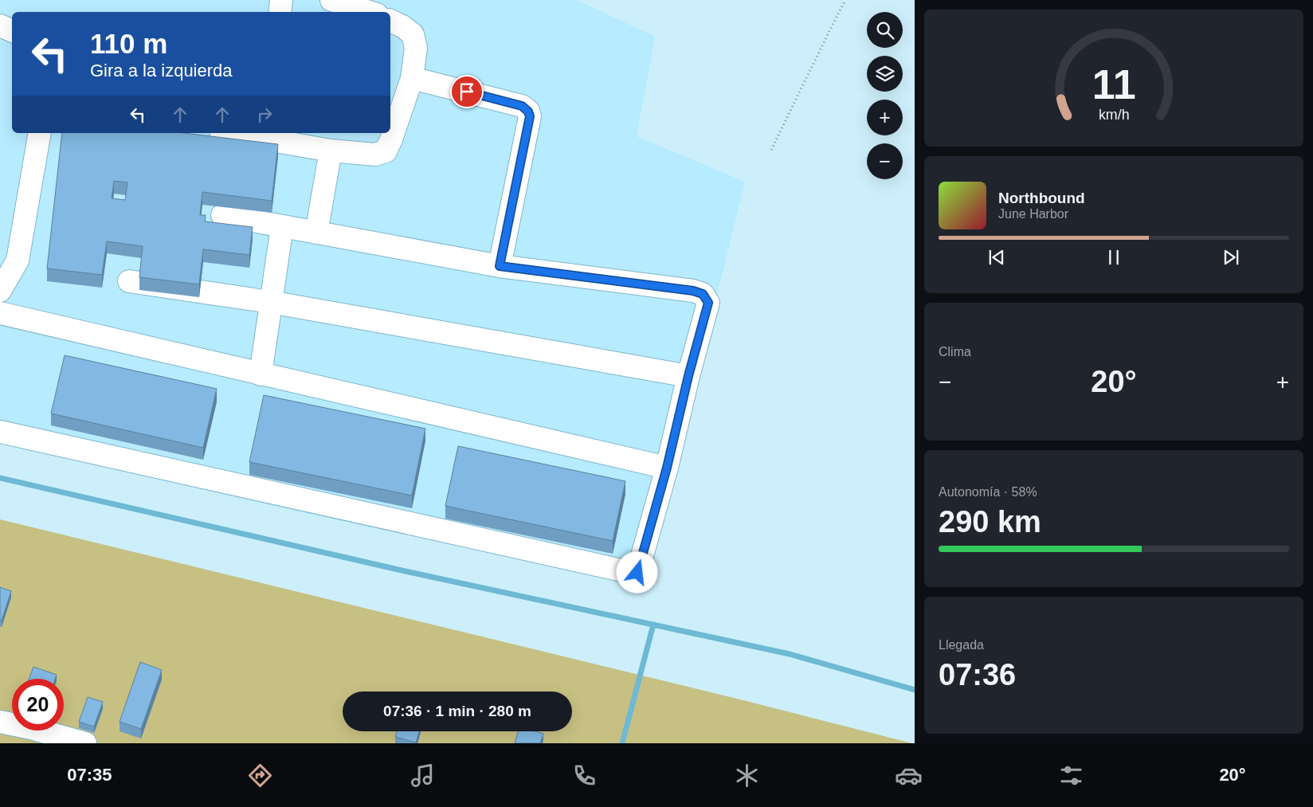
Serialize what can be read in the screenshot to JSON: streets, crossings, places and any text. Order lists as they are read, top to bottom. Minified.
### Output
{"page":{"map_buttons":["+","−"],"turn":["110 m","Gira a la izquierda"],"song":["Northbound","June Harbor"],"tile":["Clima",["Autonomía · 58%","290 km"],["Llegada","07:36"]],"heat":["−","20°","+"],"limit":"20","trip":"07:36 · 1 min · 280 m","tabs":["07:35","20°"],"gauge":["11","km/h"]}}
